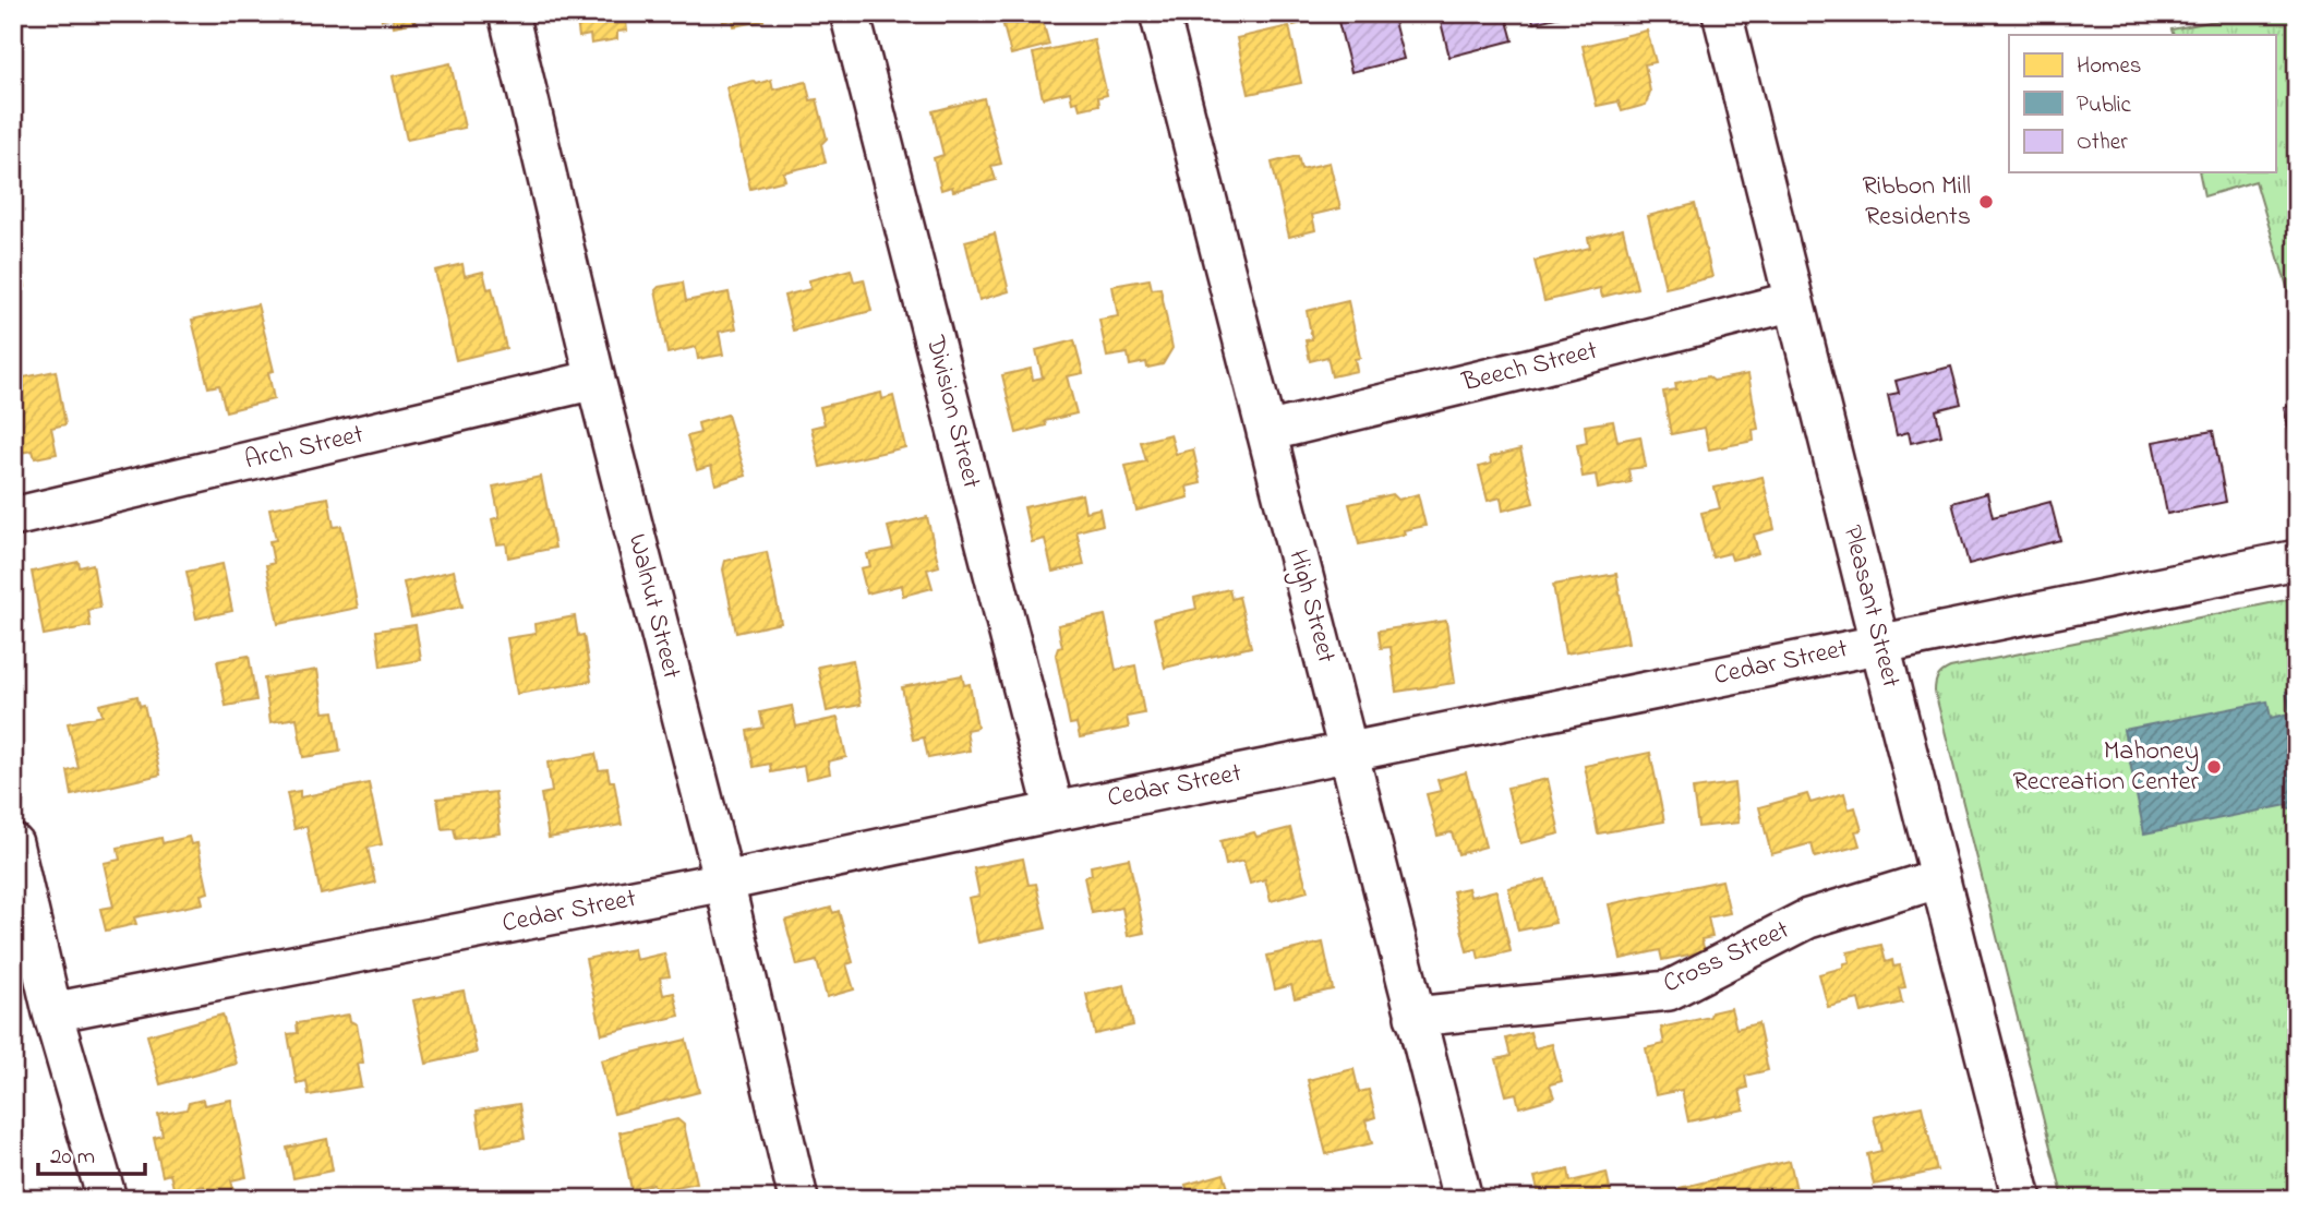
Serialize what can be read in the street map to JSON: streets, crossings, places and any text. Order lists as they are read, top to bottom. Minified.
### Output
{"streets":{"street":["Beech Street","Division Street","Arch Street","Walnut Street","High Street","Pleasant Street","Cedar Street","Cross Street"]},"crossings":[["Beech Street","High Street"],["Beech Street","Pleasant Street"],["Division Street","Cedar Street"],["Arch Street","Walnut Street"],["Walnut Street","Cedar Street"],["High Street","Cedar Street"],["High Street","Cross Street"],["Pleasant Street","Cedar Street"],["Pleasant Street","Cross Street"]],"places":["Ribbon Mill Residents","Mahoney Recreation Center"],"legend":["Homes","Public","Other"],"scale_bar":"20 m"}
